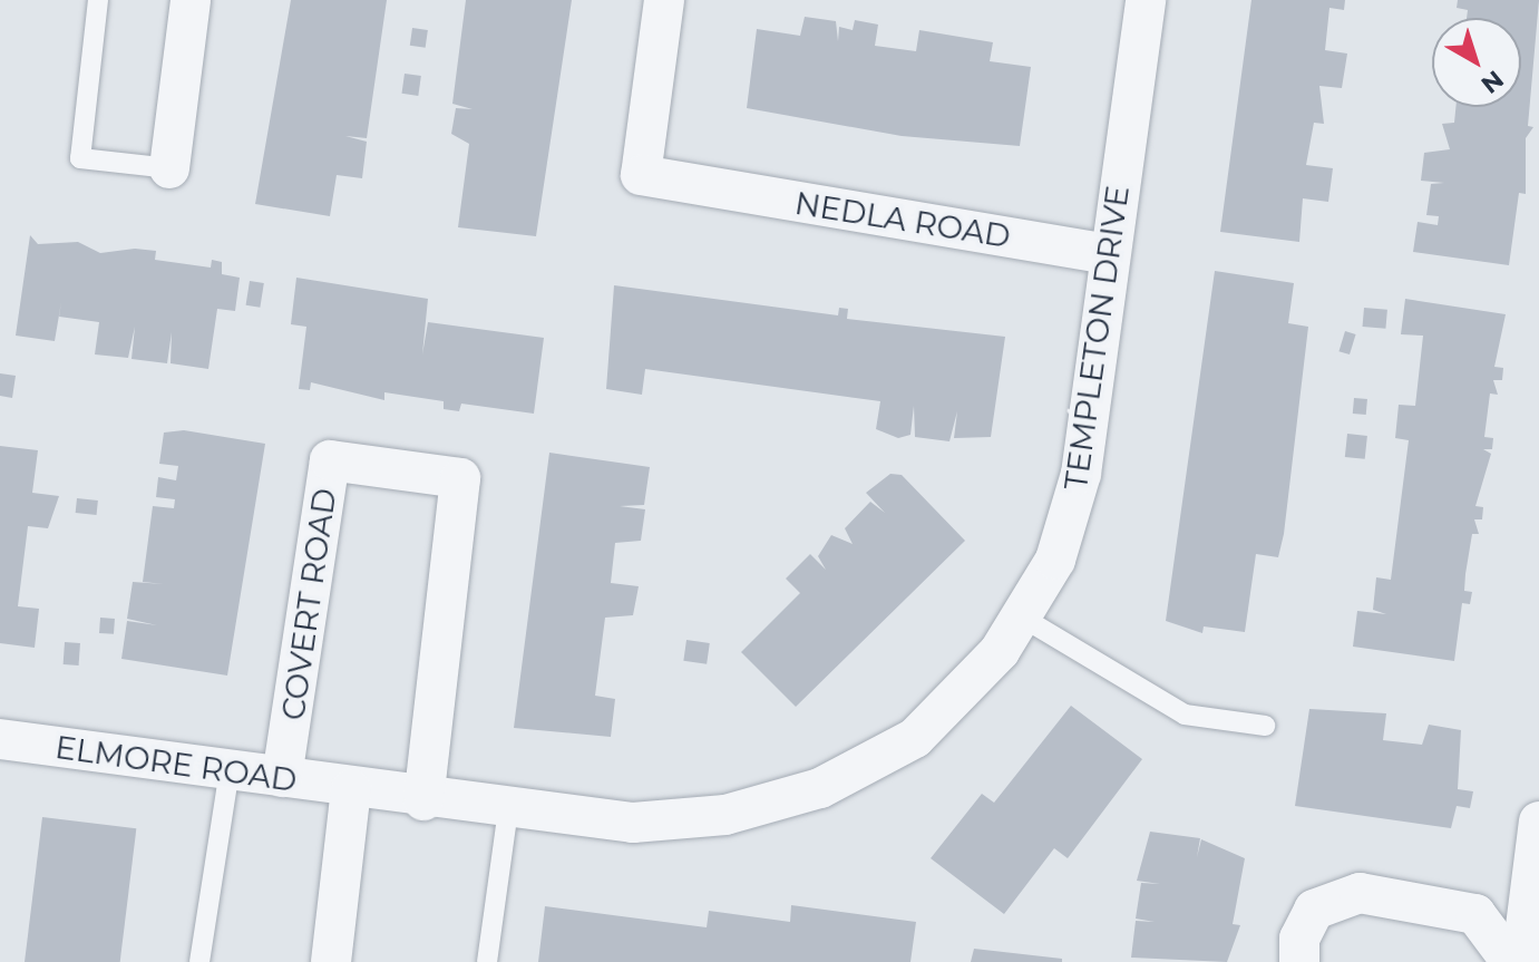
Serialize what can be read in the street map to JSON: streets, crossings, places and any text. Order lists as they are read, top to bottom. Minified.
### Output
{"streets":{"street":["NEDLA ROAD","TEMPLETON DRIVE","COVERT ROAD","ELMORE ROAD"]},"crossings":[["NEDLA ROAD","TEMPLETON DRIVE"],["TEMPLETON DRIVE","COVERT ROAD"],["TEMPLETON DRIVE","ELMORE ROAD"],["COVERT ROAD","ELMORE ROAD"]],"north":"bottom right"}
